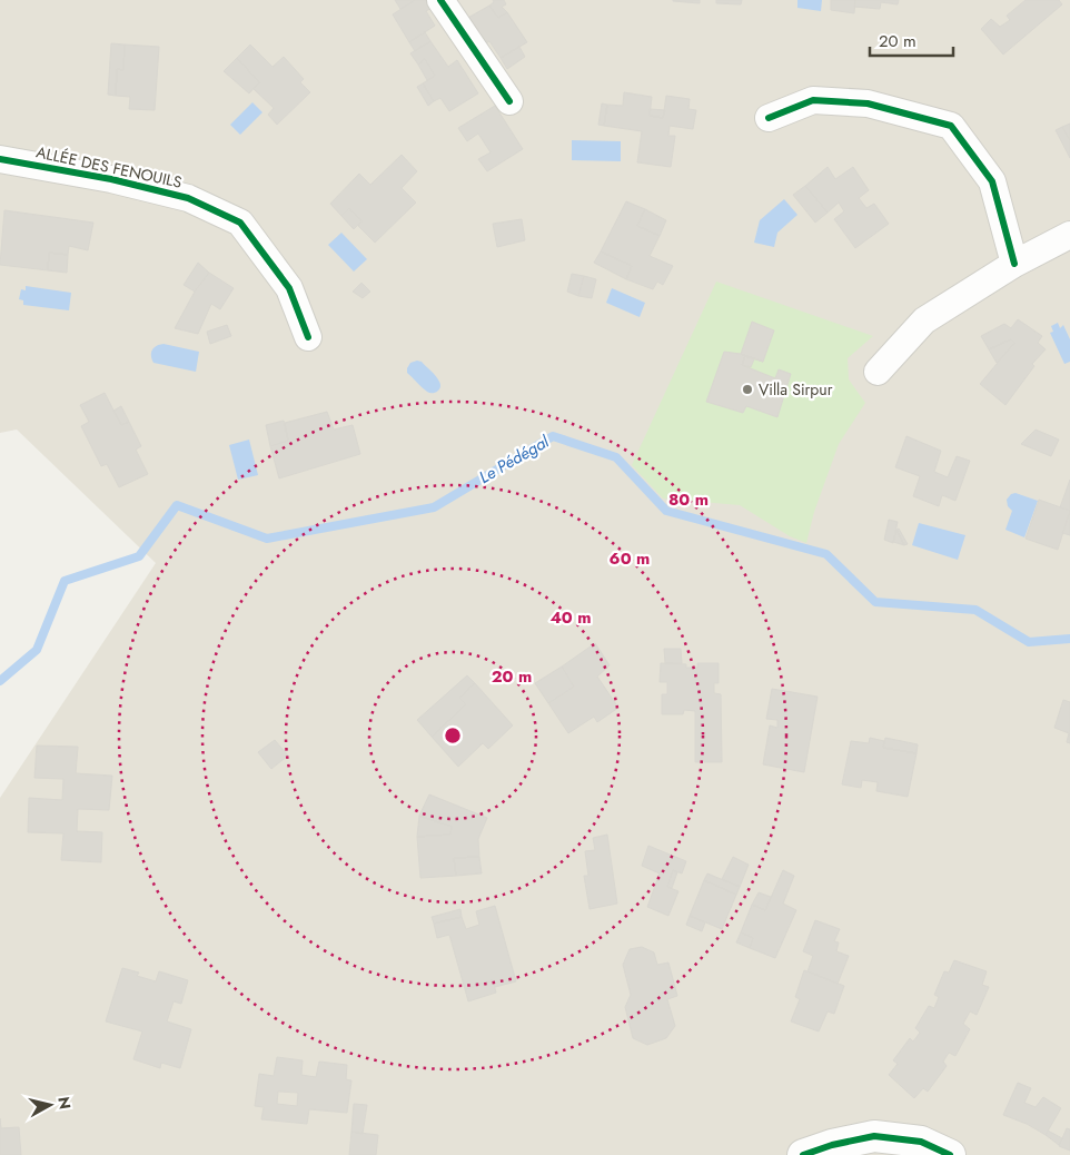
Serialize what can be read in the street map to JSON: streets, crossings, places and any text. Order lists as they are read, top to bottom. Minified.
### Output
{"streets":{"street":["ALLÉE DES FENOUILS"]},"water":["Le Pédégal"],"places":["Villa Sirpur"],"scale_bar":"20 m","north":"right","rings":["80 m","60 m","40 m","20 m"]}
